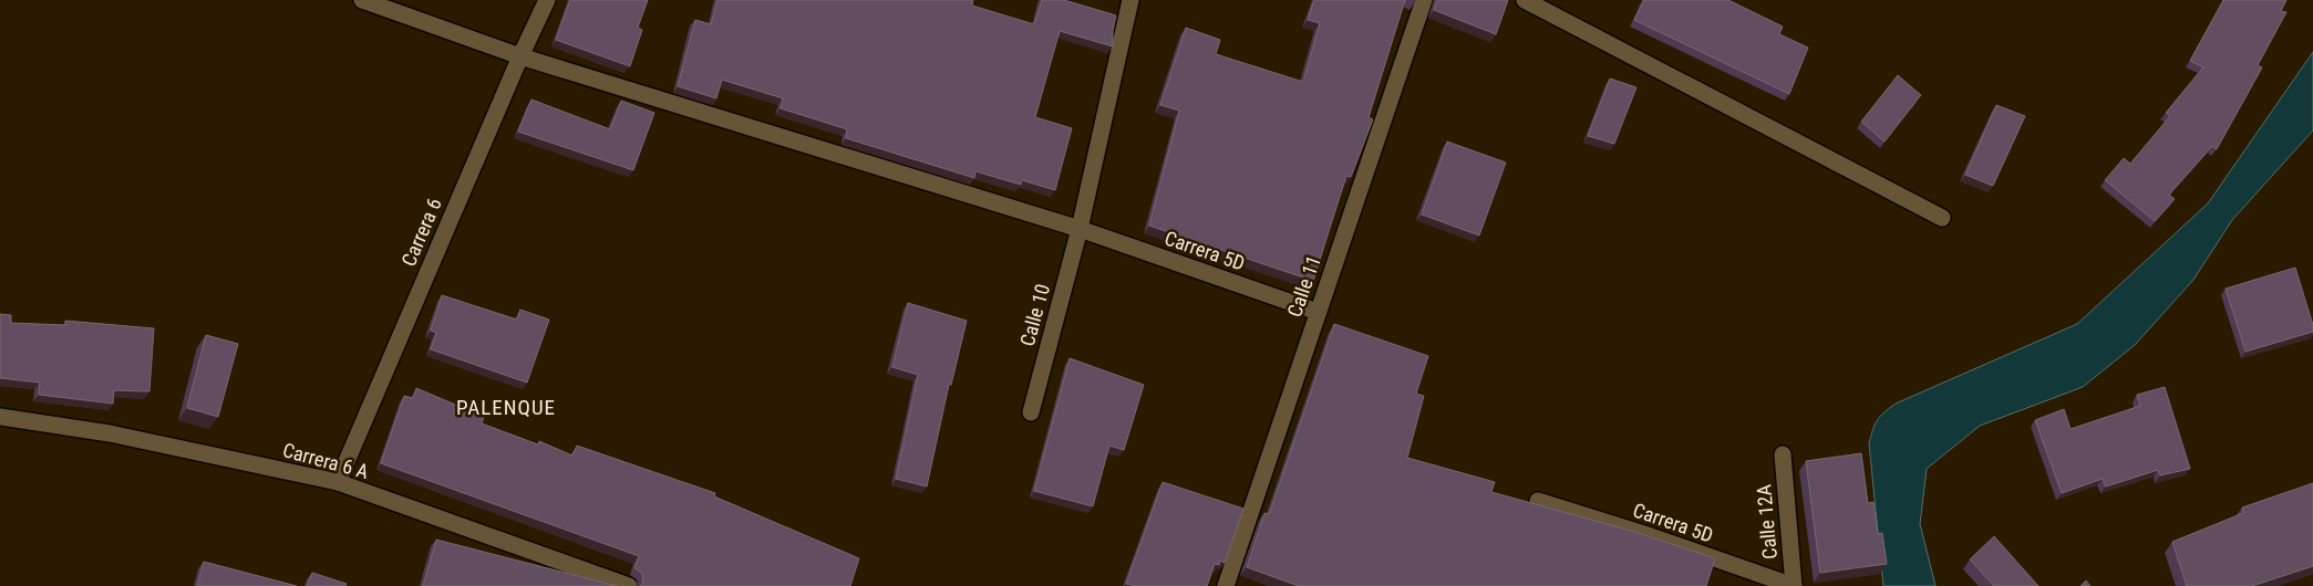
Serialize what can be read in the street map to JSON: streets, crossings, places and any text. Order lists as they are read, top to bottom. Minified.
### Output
{"streets":{"street":["Carrera 6","Carrera 5D","Calle 11","Calle 10","Carrera 6 A","Calle 12A"]},"crossings":[["Carrera 6","Carrera 5D"],["Carrera 6","Carrera 6 A"],["Carrera 5D","Calle 11"],["Carrera 5D","Calle 10"],["Carrera 5D","Calle 12A"]],"districts":["PALENQUE"]}
